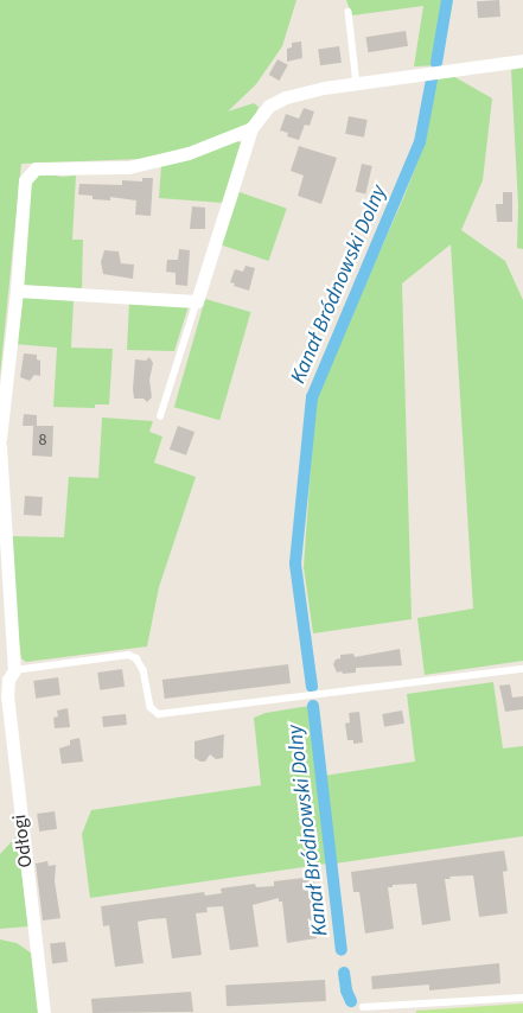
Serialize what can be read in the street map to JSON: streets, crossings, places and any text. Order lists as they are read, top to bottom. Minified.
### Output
{"streets":{"street":["Odłogi"]},"water":["Kanał Bródnowski Dolny"],"house_numbers":["8"]}
